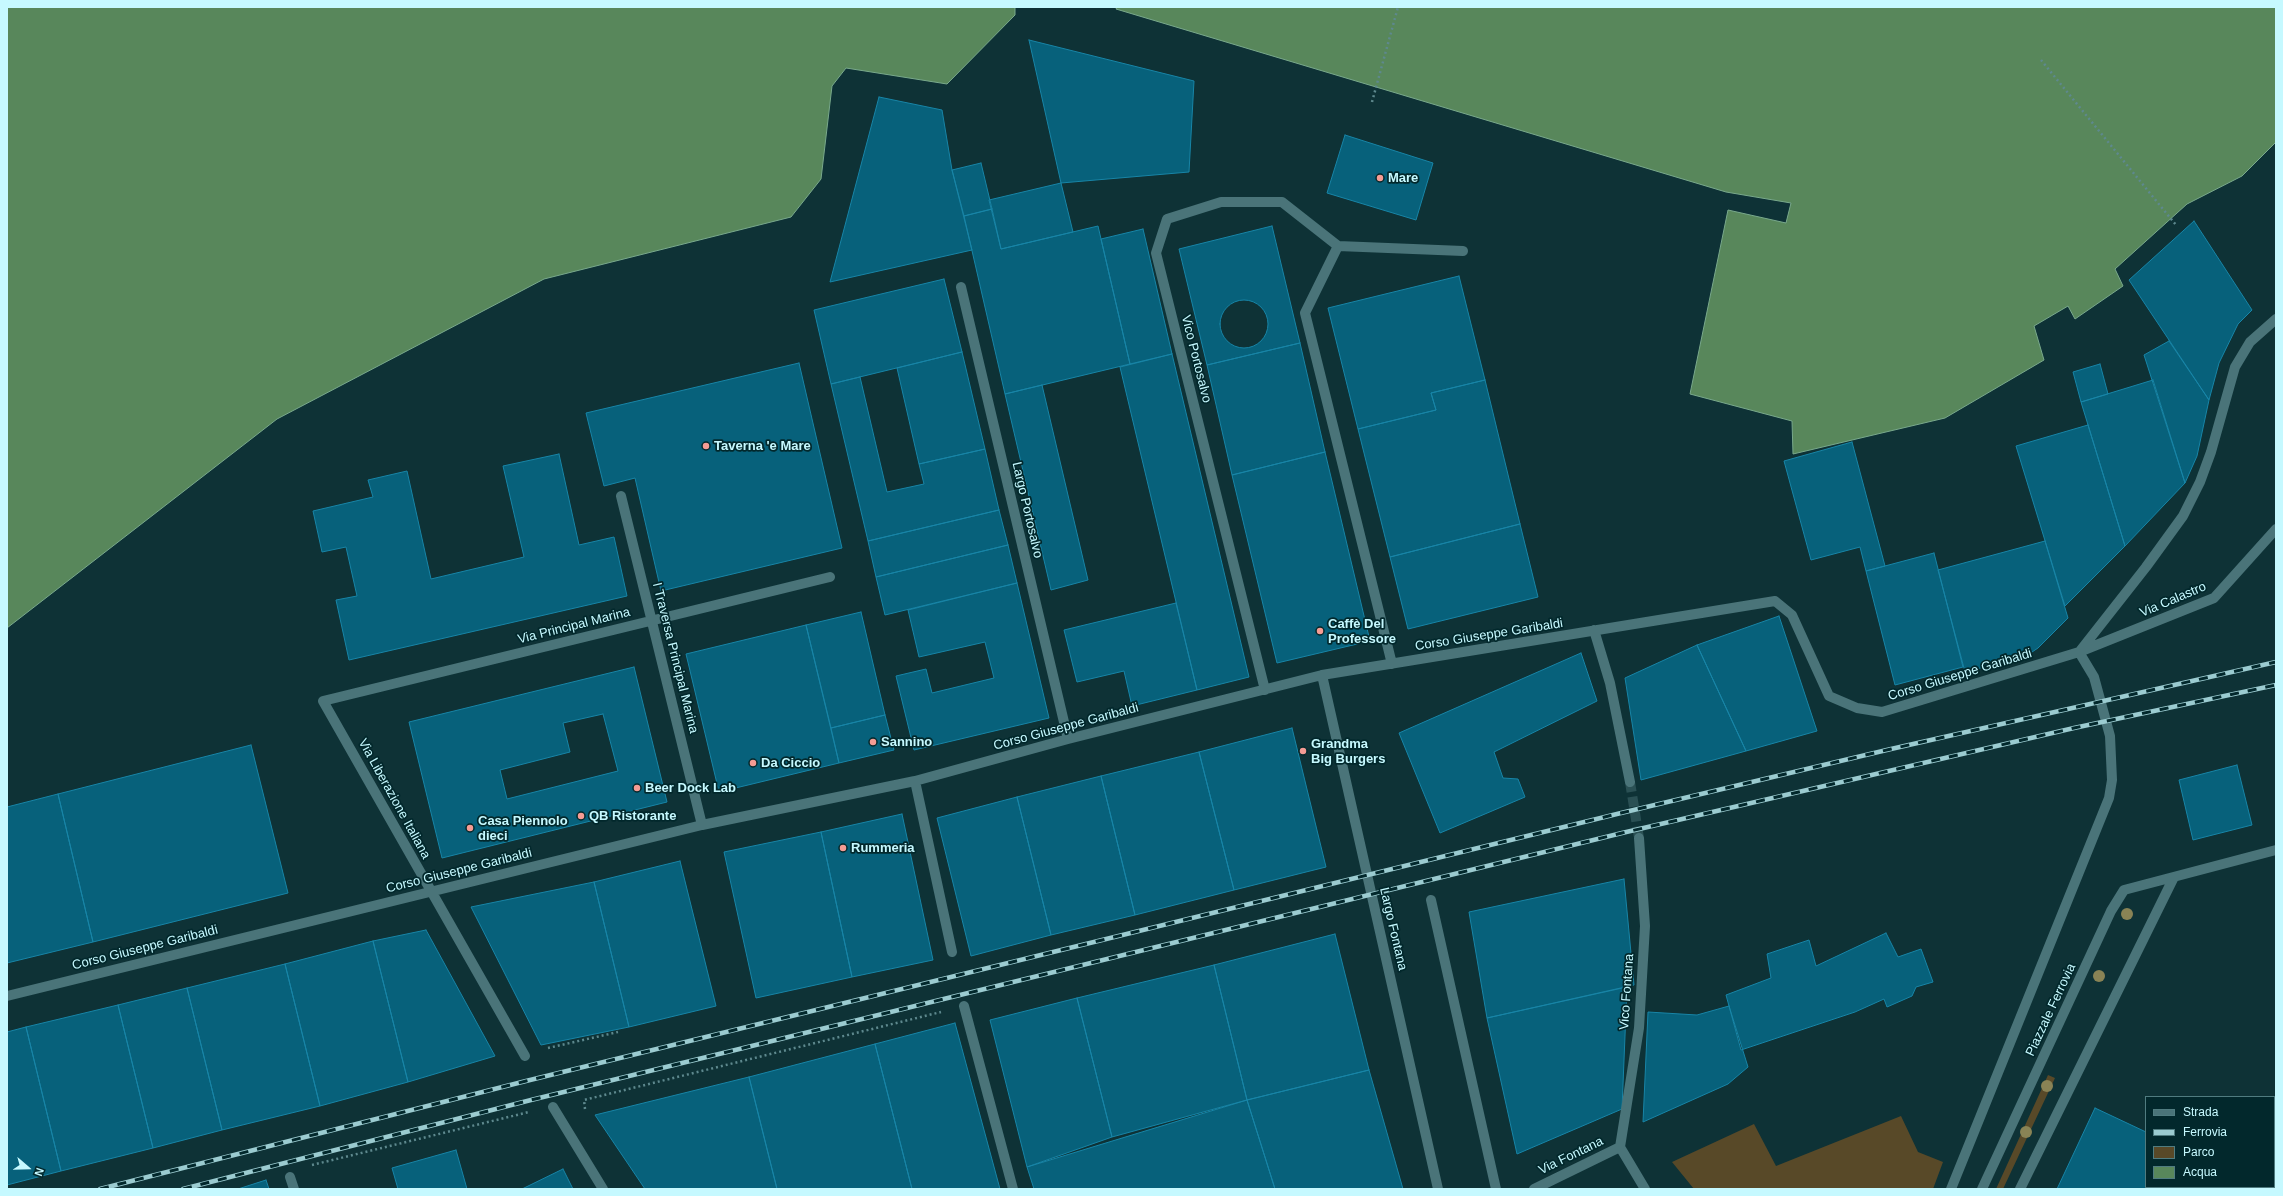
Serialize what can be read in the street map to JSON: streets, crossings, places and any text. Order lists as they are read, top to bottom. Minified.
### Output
{"streets":{"street":["Vico Portosalvo","Largo Portosalvo","Via Calastro","Via Principal Marina","Corso Giuseppe Garibaldi","I Traversa Principal Marina","Via Liberazione Italiana","Largo Fontana","Vico Fontana","Piazzale Ferrovia","Via Fontana"]},"crossings":[["Vico Portosalvo","Corso Giuseppe Garibaldi"],["Largo Portosalvo","Corso Giuseppe Garibaldi"],["Via Calastro","Corso Giuseppe Garibaldi"],["Via Principal Marina","I Traversa Principal Marina"],["Via Principal Marina","Via Liberazione Italiana"],["Corso Giuseppe Garibaldi","I Traversa Principal Marina"],["Corso Giuseppe Garibaldi","Via Liberazione Italiana"],["Corso Giuseppe Garibaldi","Largo Fontana"],["Vico Fontana","Via Fontana"]],"places":["Mare","Taverna 'e Mare","Caffè Del Professore","Sannino","Grandma Big Burgers","Da Ciccio","Beer Dock Lab","QB Ristorante","Casa Piennolo dieci","Rummeria"],"legend":["Strada","Ferrovia","Parco","Acqua"],"north":"right"}
